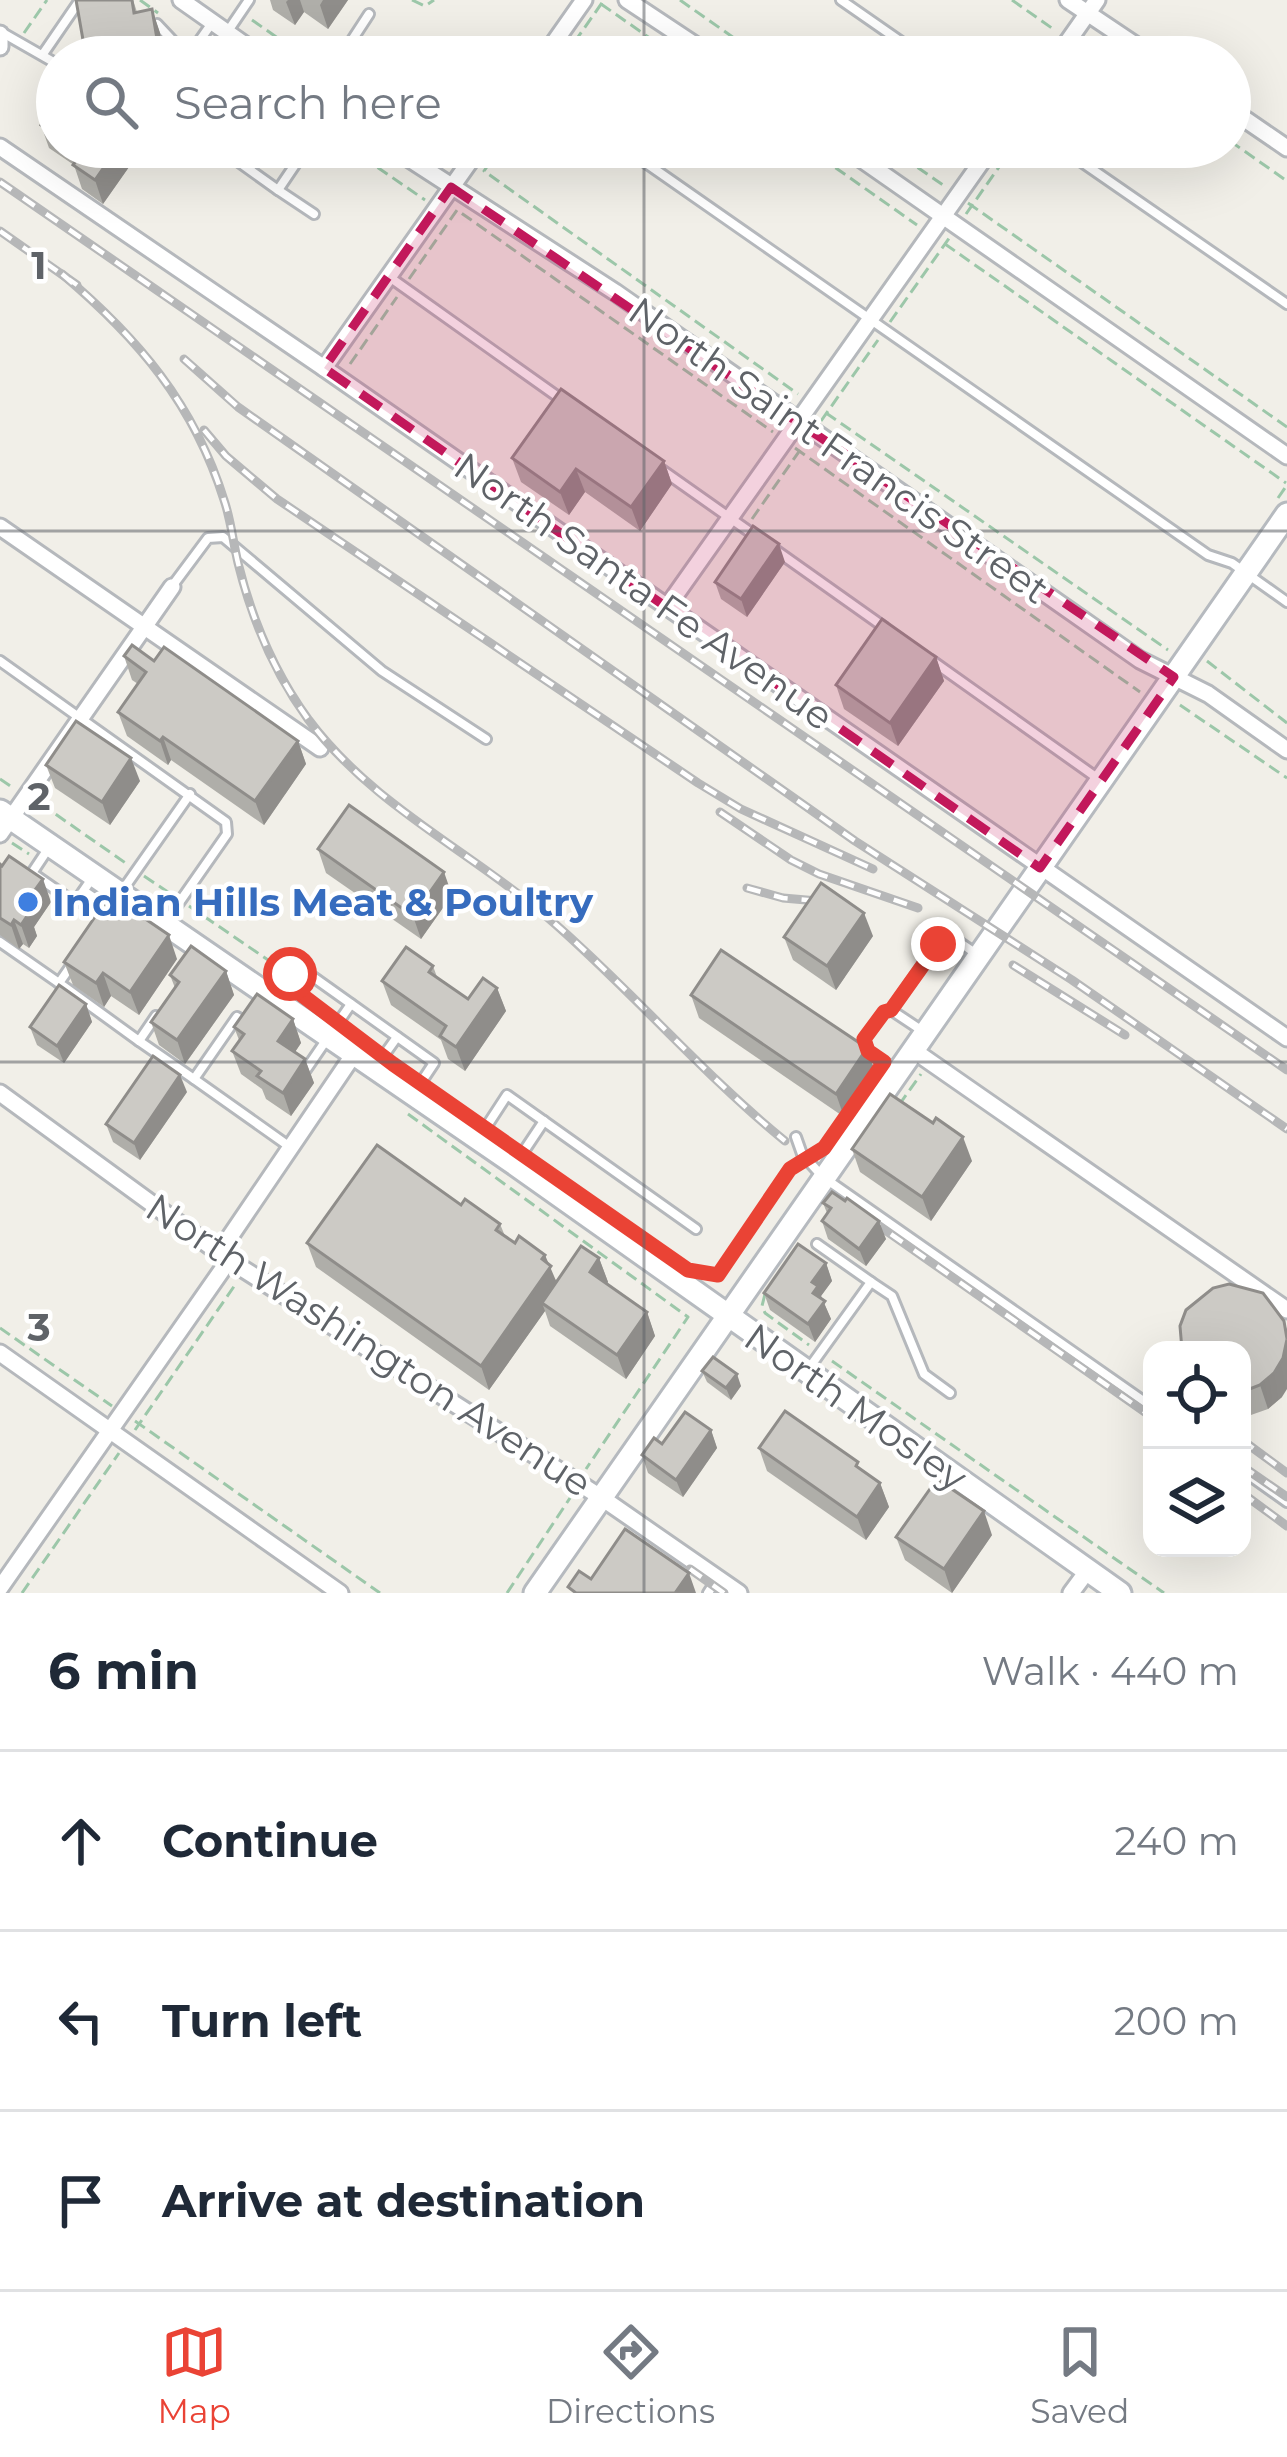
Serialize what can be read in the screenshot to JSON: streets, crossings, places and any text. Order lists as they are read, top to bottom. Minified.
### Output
{"streets":{"street":["North Saint Francis Street","North Santa Fe Avenue","North Washington Avenue","North Mosley"]},"places":["Indian Hills Meat & Poultry"],"page":{"search":"Search here","heading":["6 min","Walk · 440 m"],"list":[["Continue","240 m"],["Turn left","200 m"],"Arrive at destination"],"nav":["Map","Directions","Saved"]},"grid":{"rows":["1","2","3"]}}
